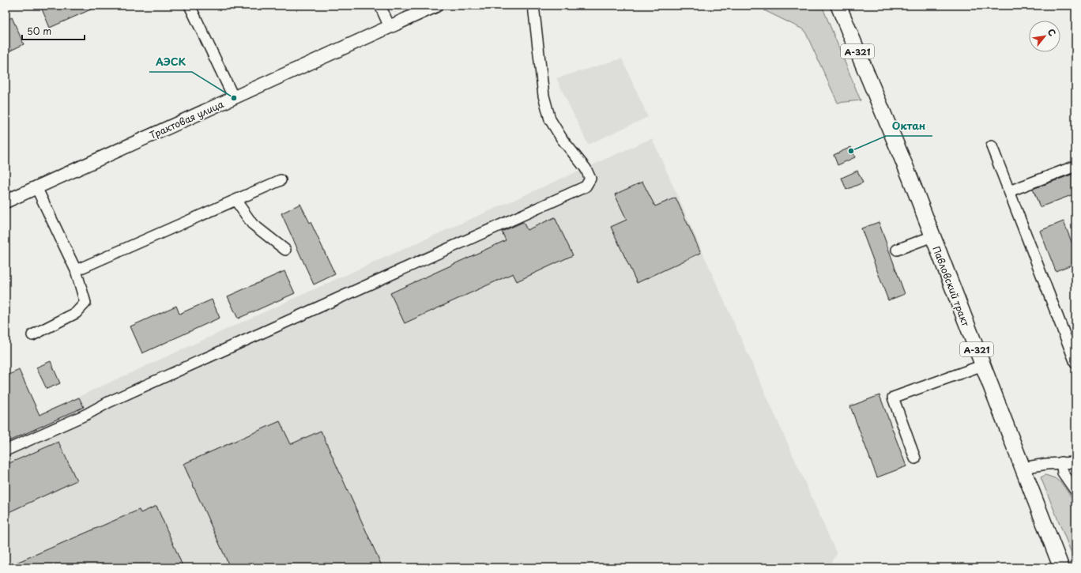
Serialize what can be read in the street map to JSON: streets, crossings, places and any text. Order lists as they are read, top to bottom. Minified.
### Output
{"streets":{"highway":["А-321","Павловский тракт"],"main road":["Трактовая улица"]},"places":["АЭСК","Октан"],"scale_bar":"50 m","north":"top right"}
